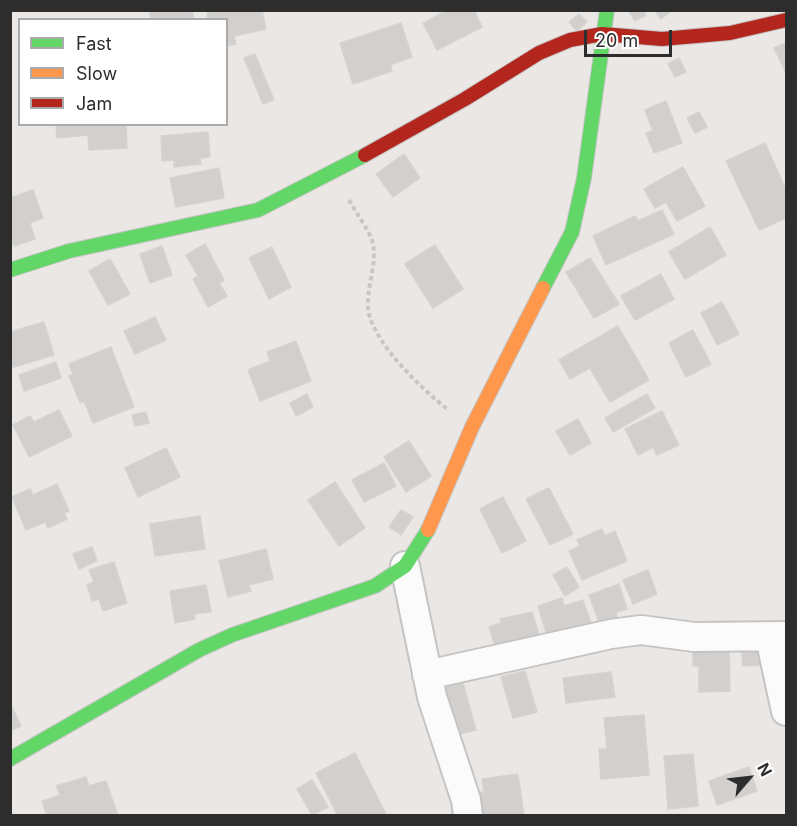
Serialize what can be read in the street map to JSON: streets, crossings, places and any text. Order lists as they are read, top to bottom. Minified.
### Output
{"legend":["Fast","Slow","Jam"],"scale_bar":"20 m","north":"top right"}
